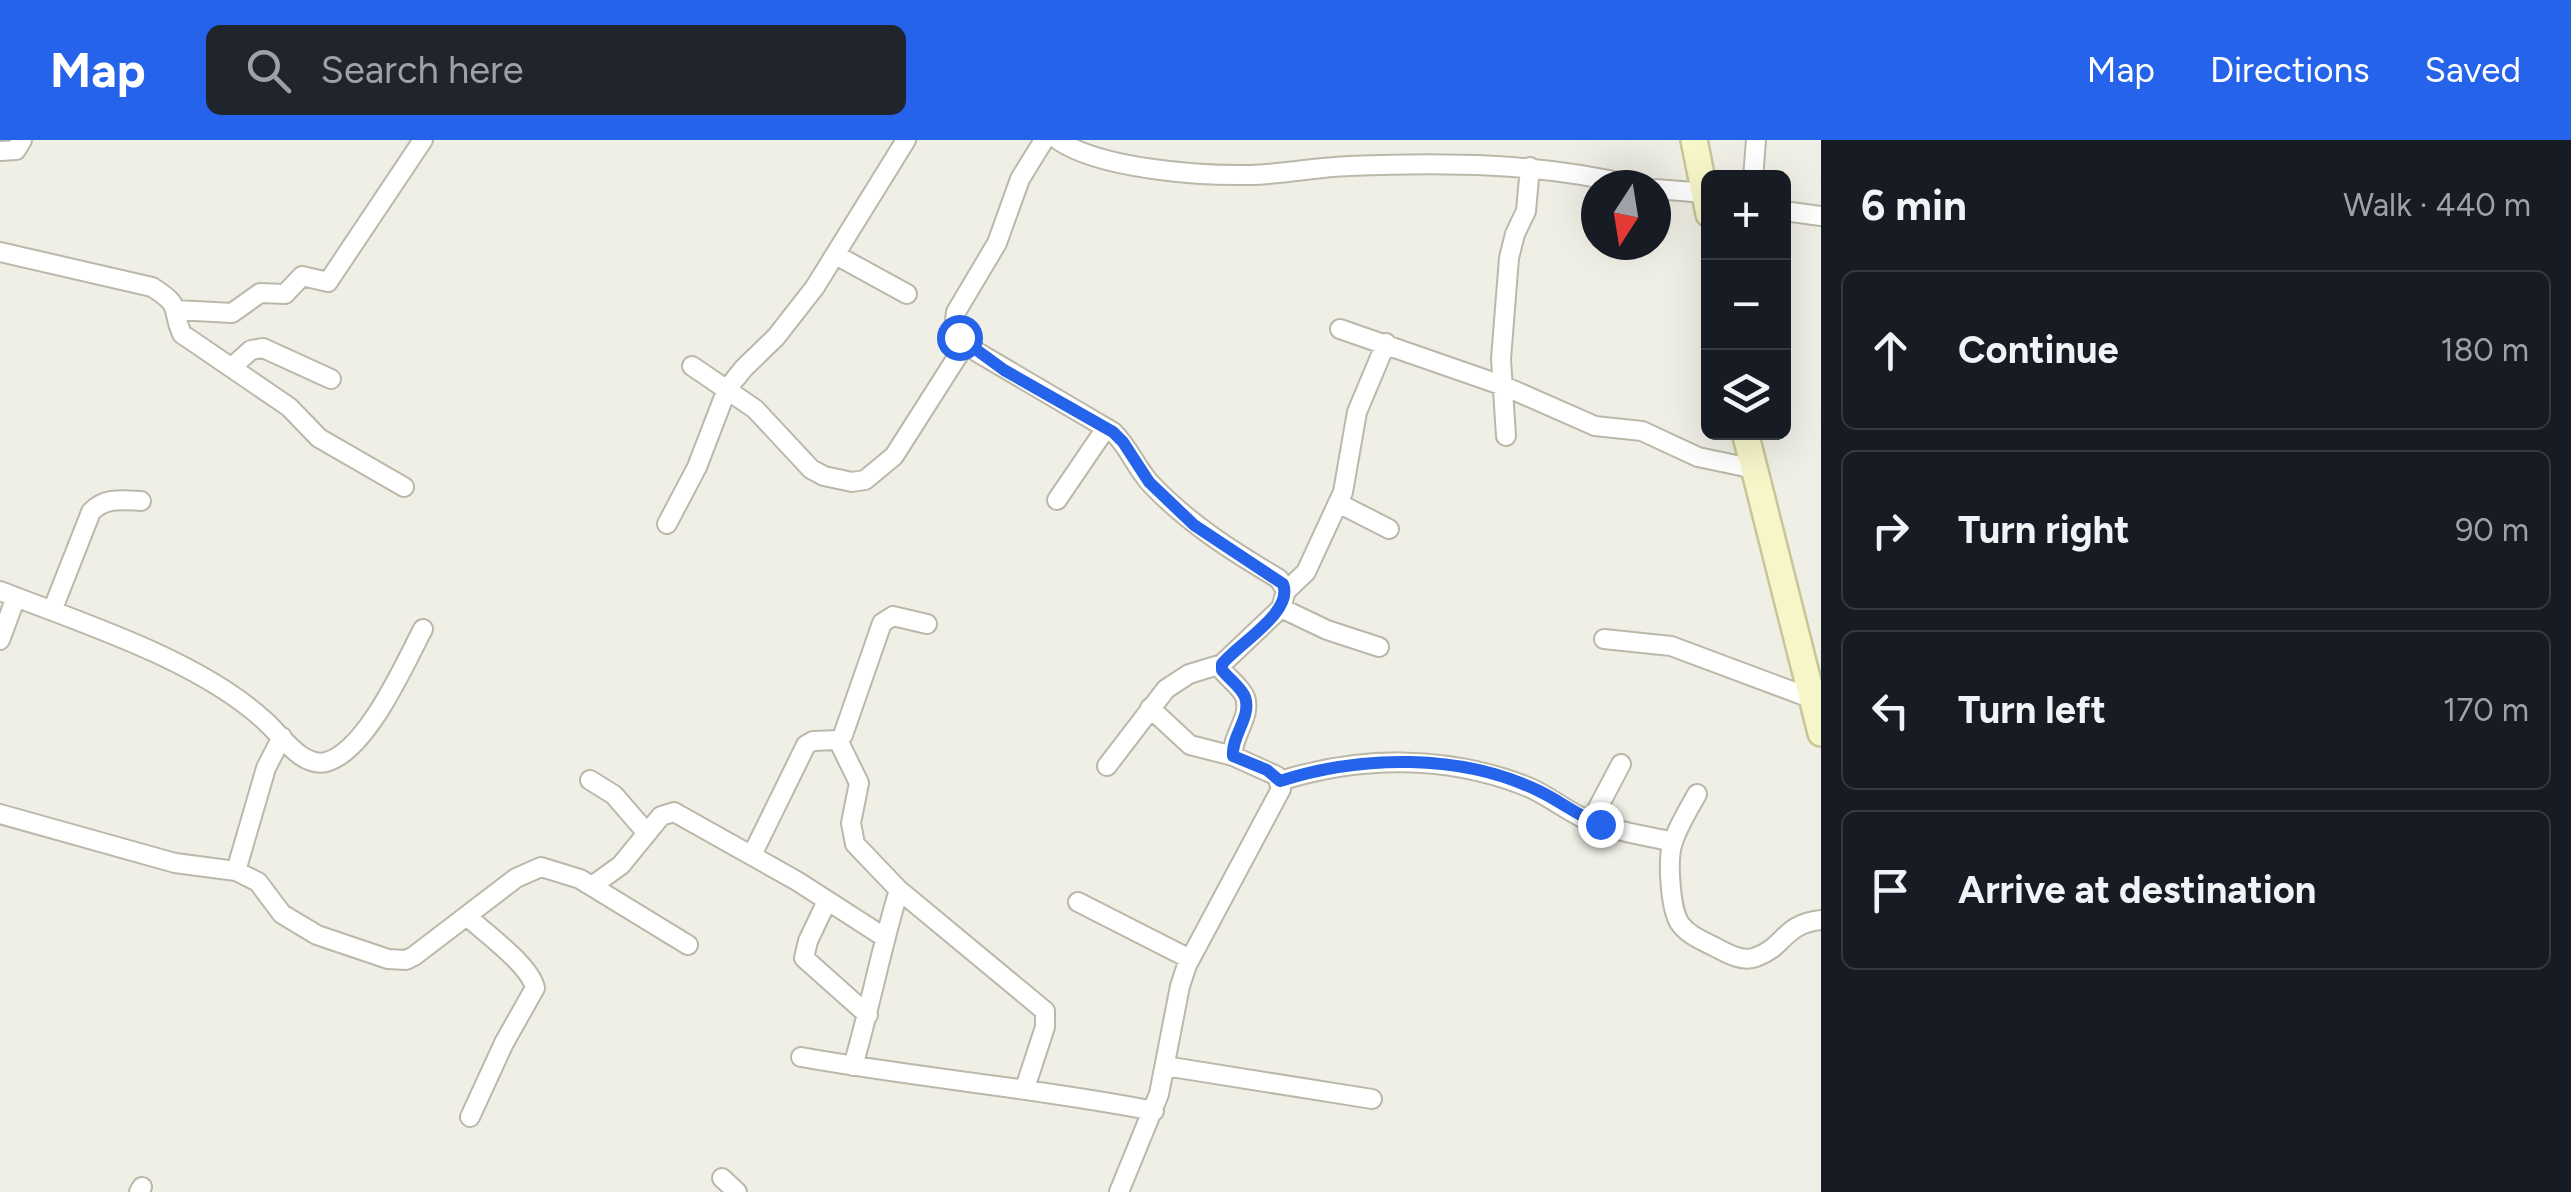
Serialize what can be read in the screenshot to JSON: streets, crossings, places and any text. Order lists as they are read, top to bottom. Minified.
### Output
{"north":"bottom","page":{"header":"Map","search":"Search here","nav":["Map","Directions","Saved"],"heading":["6 min","Walk · 440 m"],"map_buttons":["+","−"],"list":[["Continue","180 m"],["Turn right","90 m"],["Turn left","170 m"],"Arrive at destination"]}}
